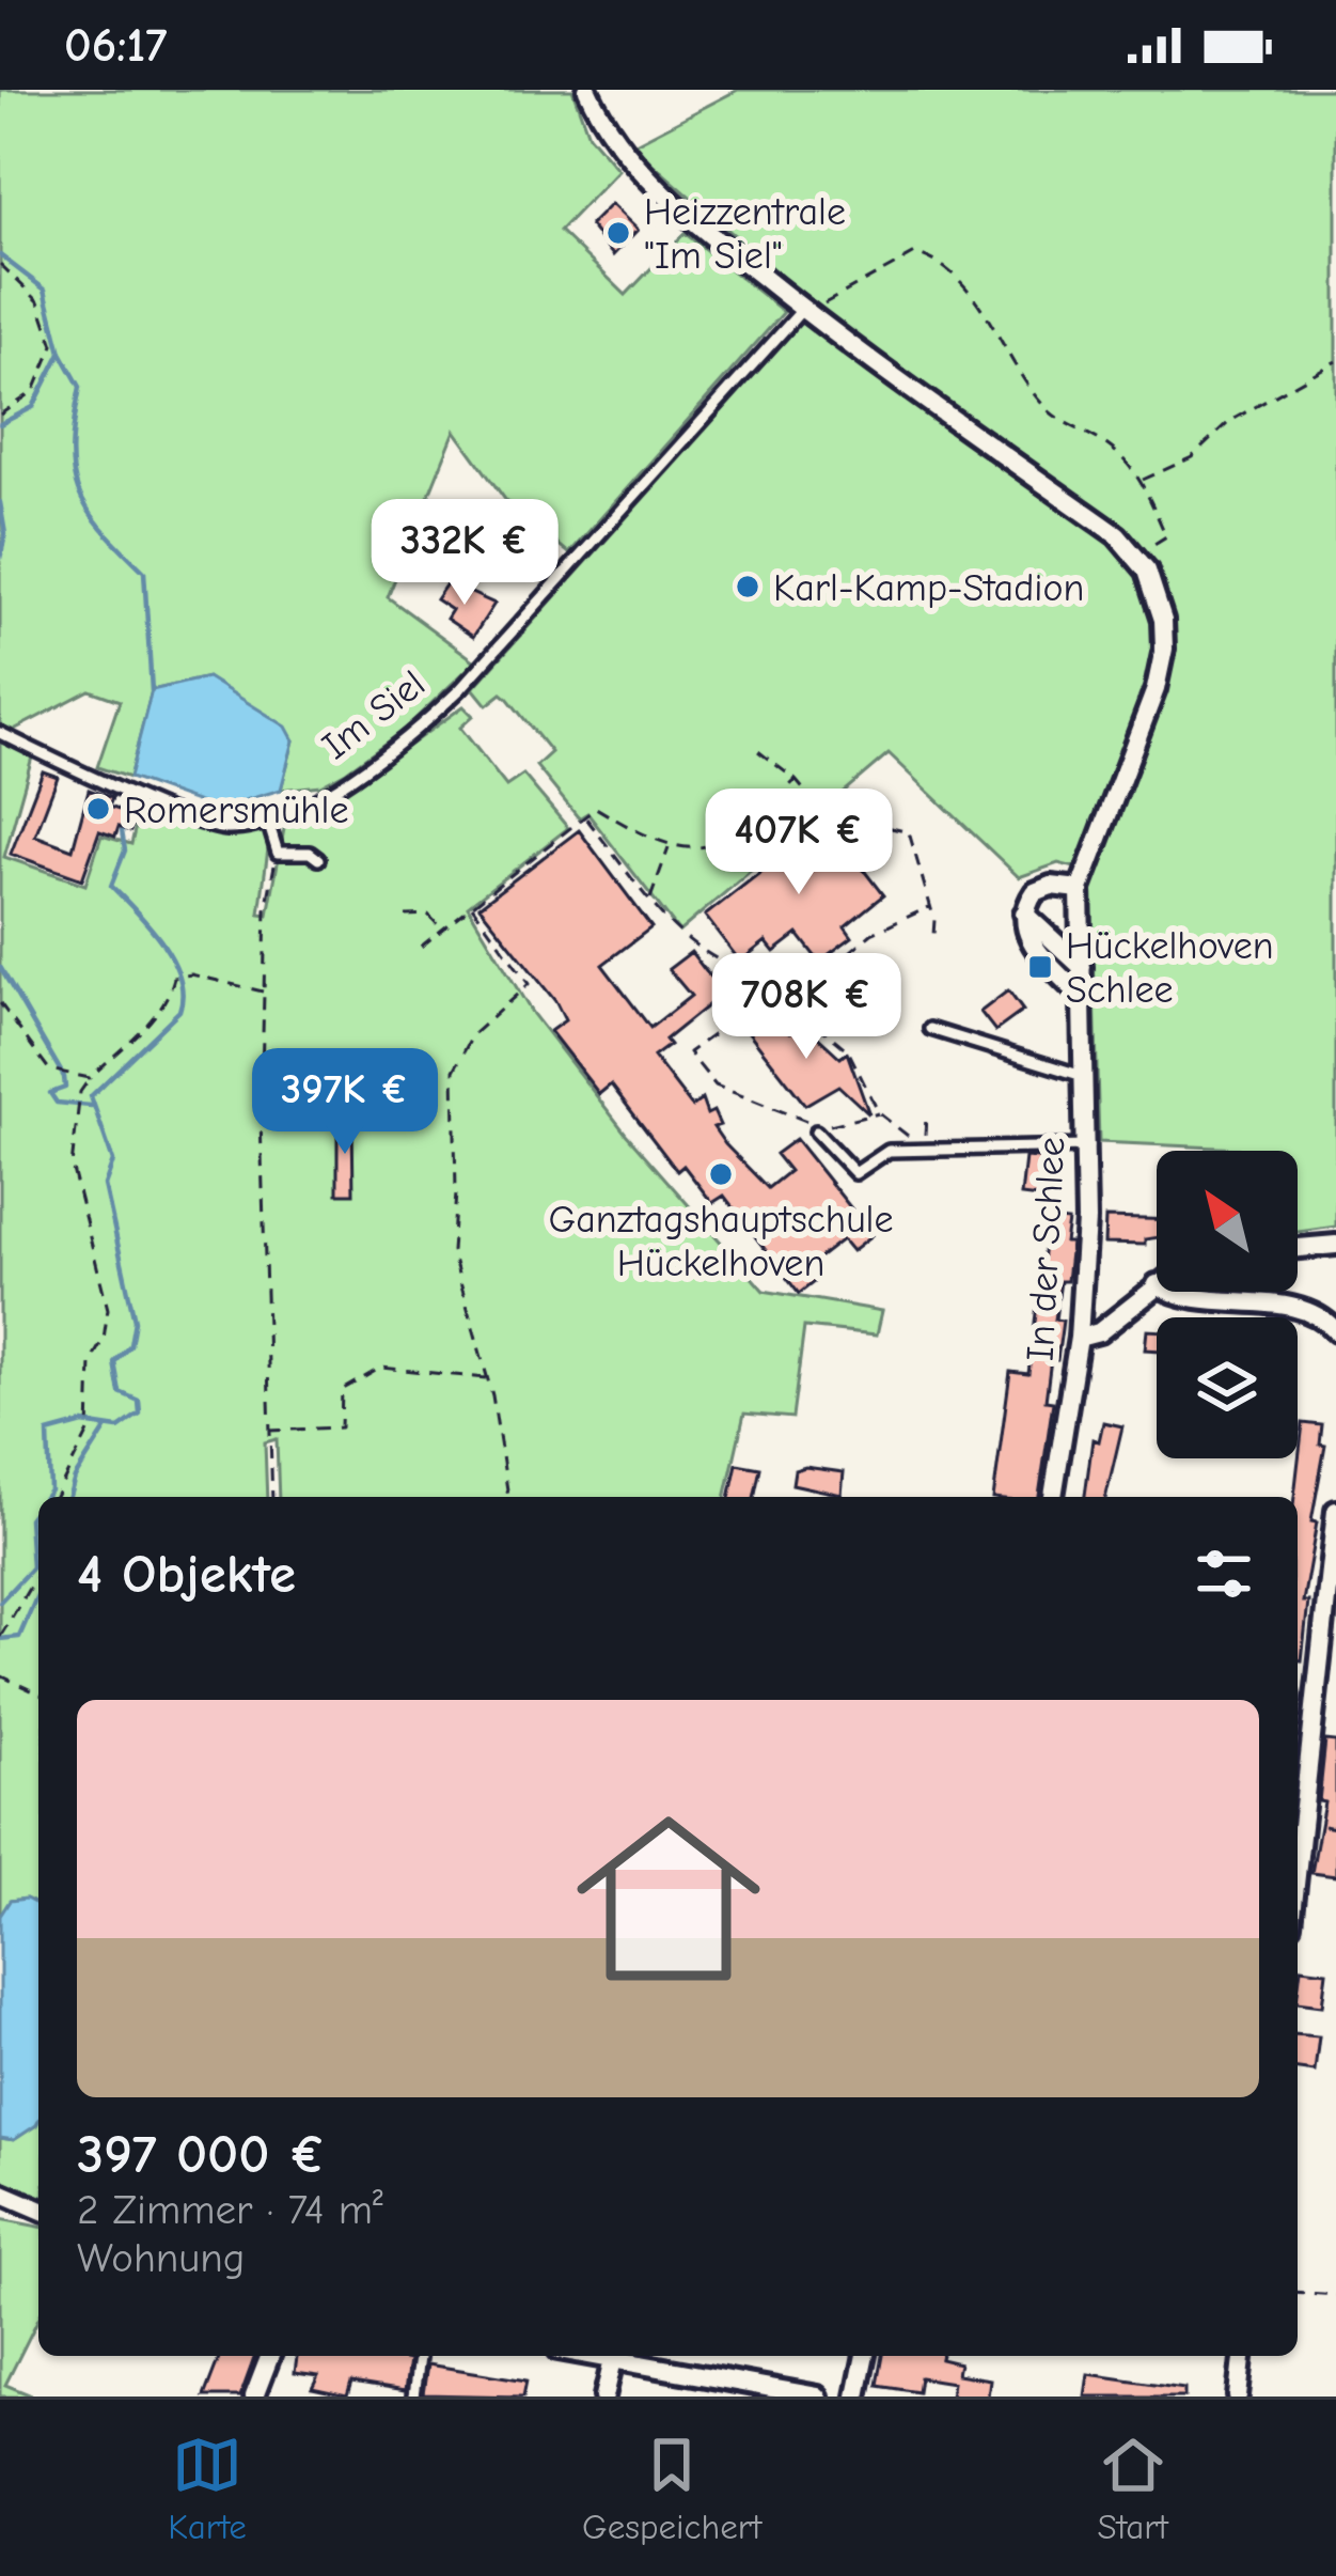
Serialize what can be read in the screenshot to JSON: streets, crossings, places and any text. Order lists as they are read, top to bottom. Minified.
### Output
{"streets":{"street":["In der Schlee"],"lane":["Im Siel"]},"places":{"other":["Heizzentrale \"Im Siel\"","Karl-Kamp-Stadion","Romersmühle","Ganztagshauptschule Hückelhoven"],"transit":["Hückelhoven Schlee"]},"north":"top left","page":{"status":"06:17","price":["332K €","407K €","708K €","397K €"],"heading":"4 Objekte","list":[{"name":"397 000 €","note":"2 Zimmer · 74 m² · Wohnung"}],"tabs":["Karte","Gespeichert","Start"]}}
